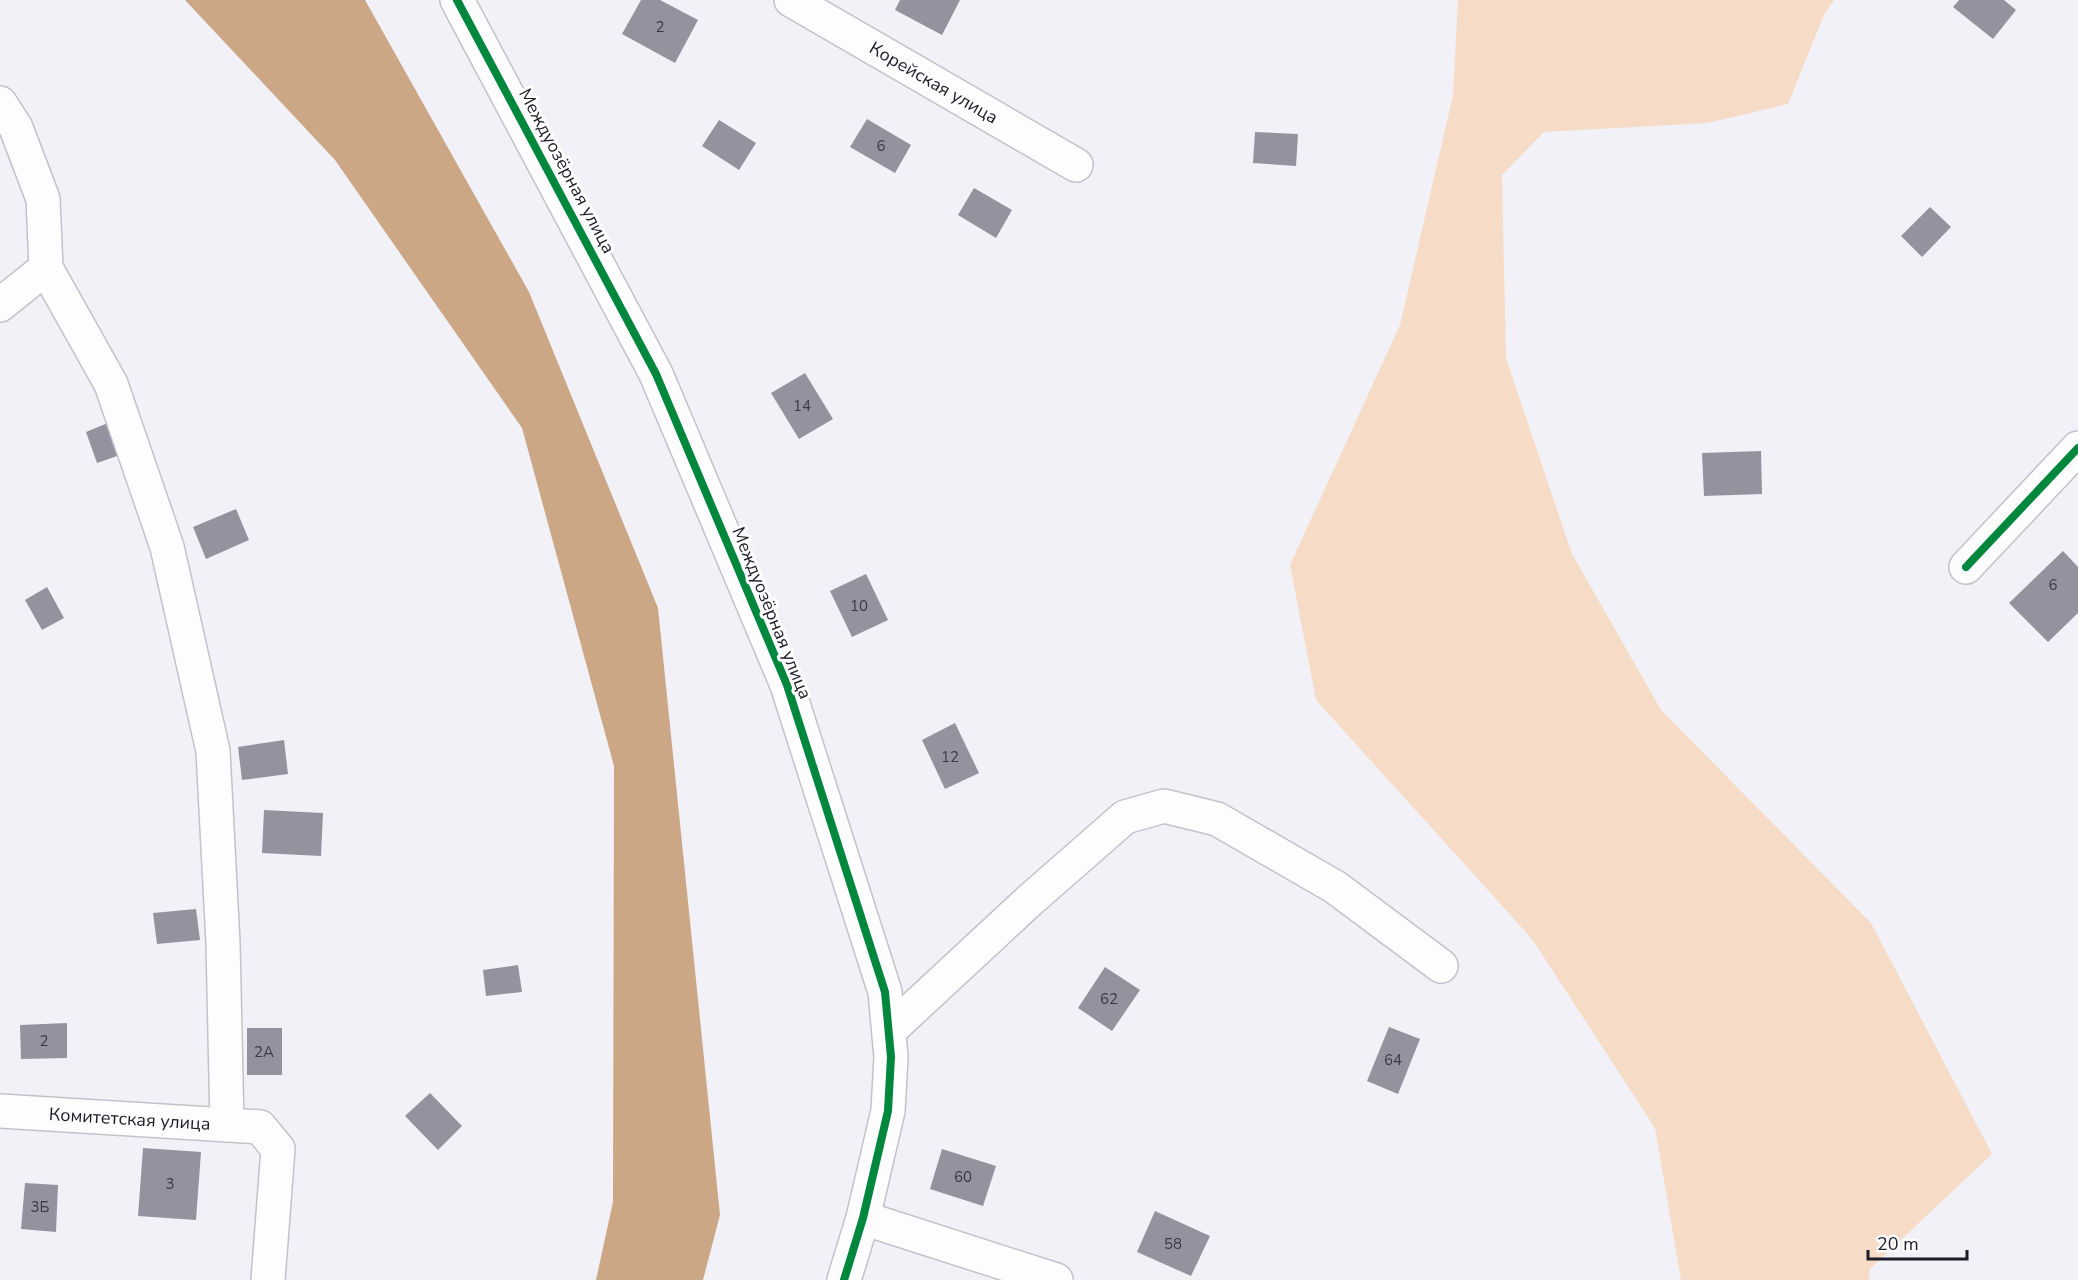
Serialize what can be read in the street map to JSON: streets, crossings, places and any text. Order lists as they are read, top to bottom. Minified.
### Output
{"streets":{"street":["Корейская улица","Междуозёрная улица","Комитетская улица"]},"house_numbers":["2","6","14","6","10","12","62","2","2А","64","60","3","3Б","58"],"scale_bar":"20 m"}
